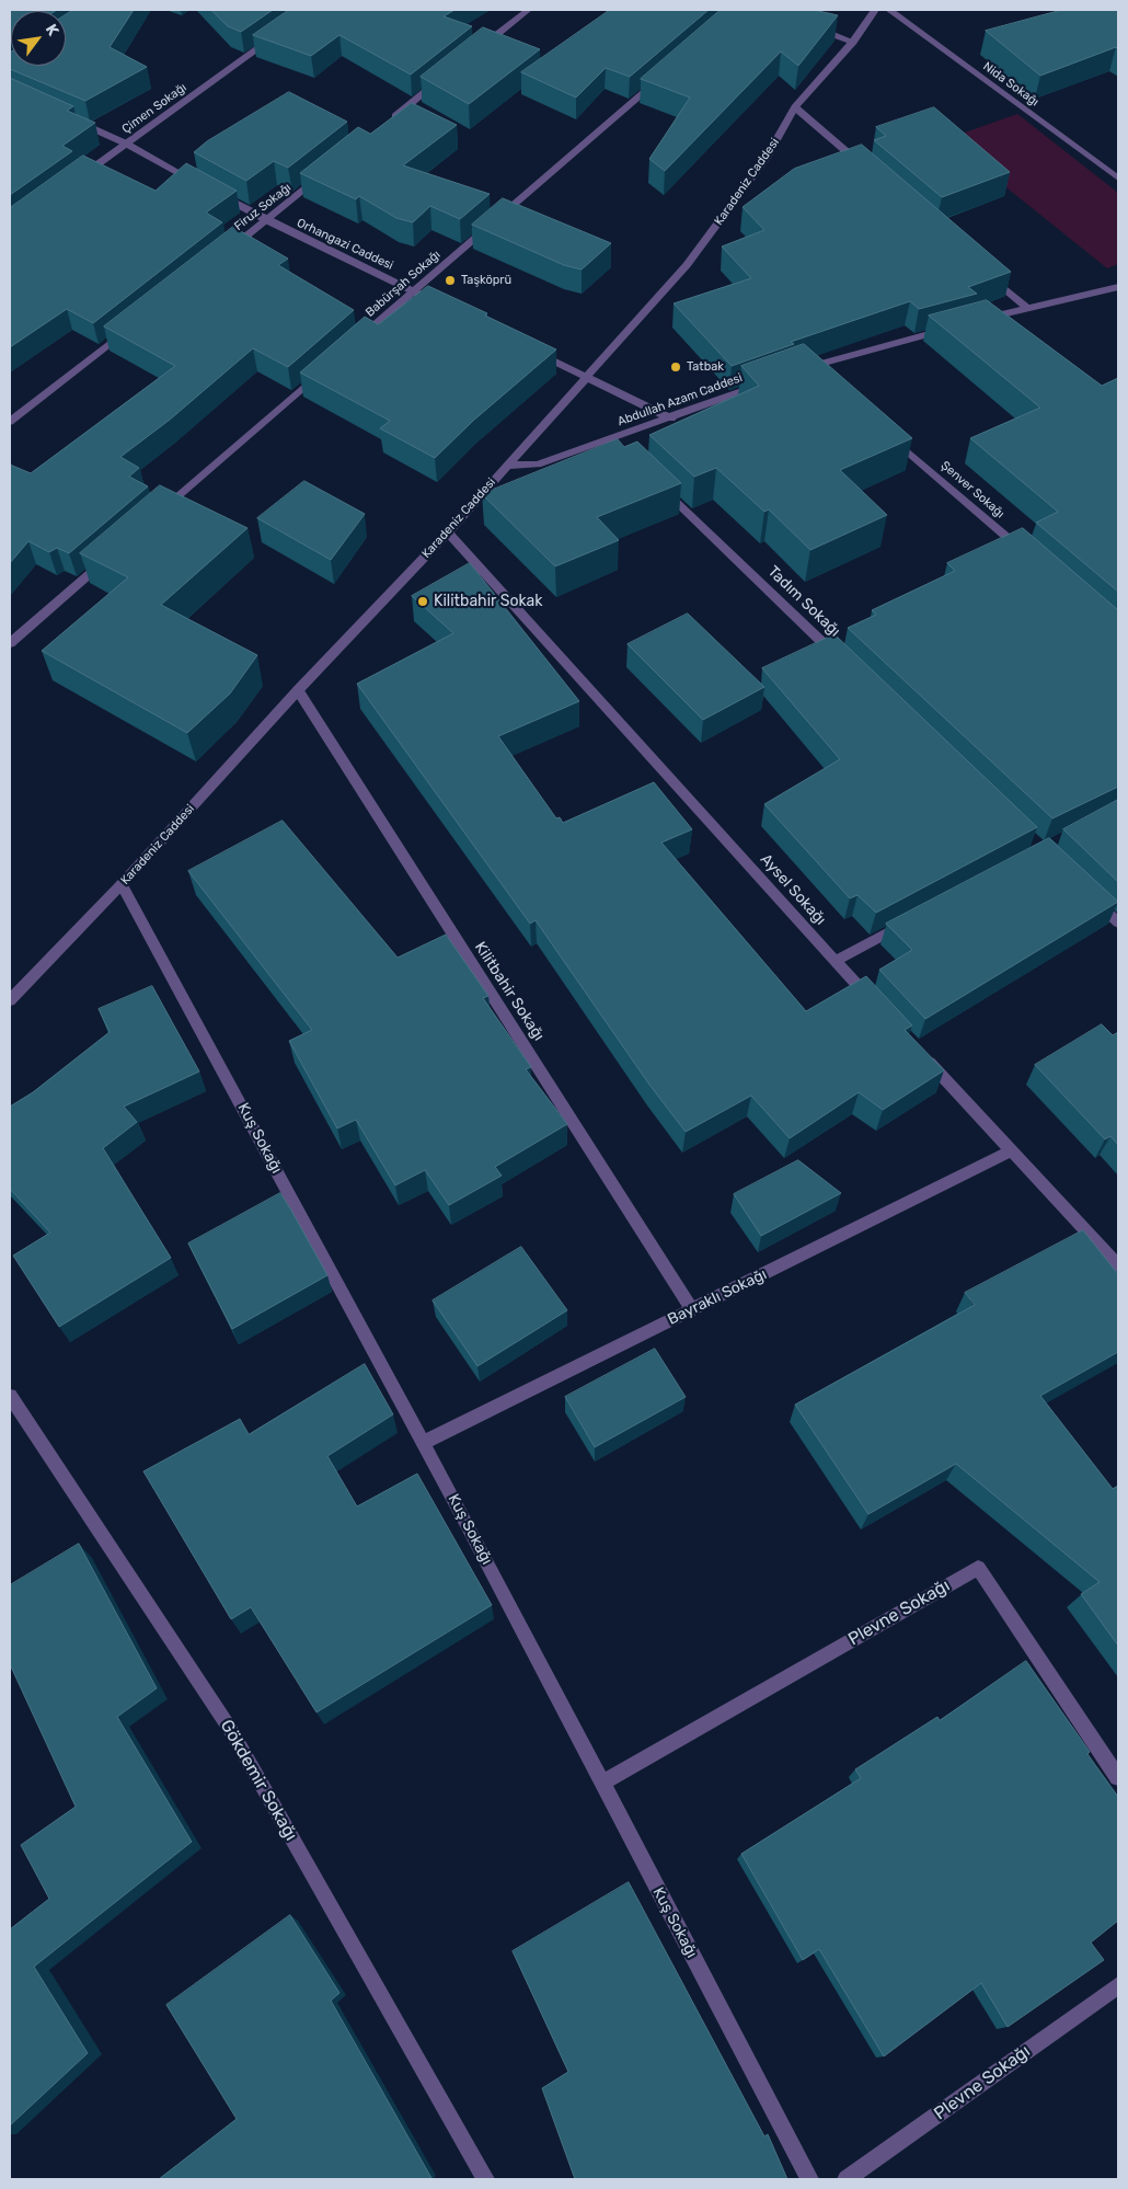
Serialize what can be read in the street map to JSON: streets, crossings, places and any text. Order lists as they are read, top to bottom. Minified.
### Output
{"streets":{"street":["Nida Sokağı","Çimen Sokağı","Karadeniz Caddesi","Firuz Sokağı","Orhangazi Caddesi","Babürşah Sokağı","Abdullah Azam Caddesi","Şenver Sokağı","Tadım Sokağı","Aysel Sokağı","Kilitbahir Sokağı","Kuş Sokağı","Bayraklı Sokağı","Plevne Sokağı","Gökdemir Sokağı"]},"crossings":[["Karadeniz Caddesi","Abdullah Azam Caddesi"],["Karadeniz Caddesi","Aysel Sokağı"],["Karadeniz Caddesi","Kilitbahir Sokağı"],["Karadeniz Caddesi","Kuş Sokağı"],["Firuz Sokağı","Orhangazi Caddesi"],["Orhangazi Caddesi","Babürşah Sokağı"],["Kilitbahir Sokağı","Bayraklı Sokağı"],["Kuş Sokağı","Bayraklı Sokağı"],["Kuş Sokağı","Plevne Sokağı"]],"places":["Taşköprü","Tatbak","Kilitbahir Sokak"],"north":"top right"}
